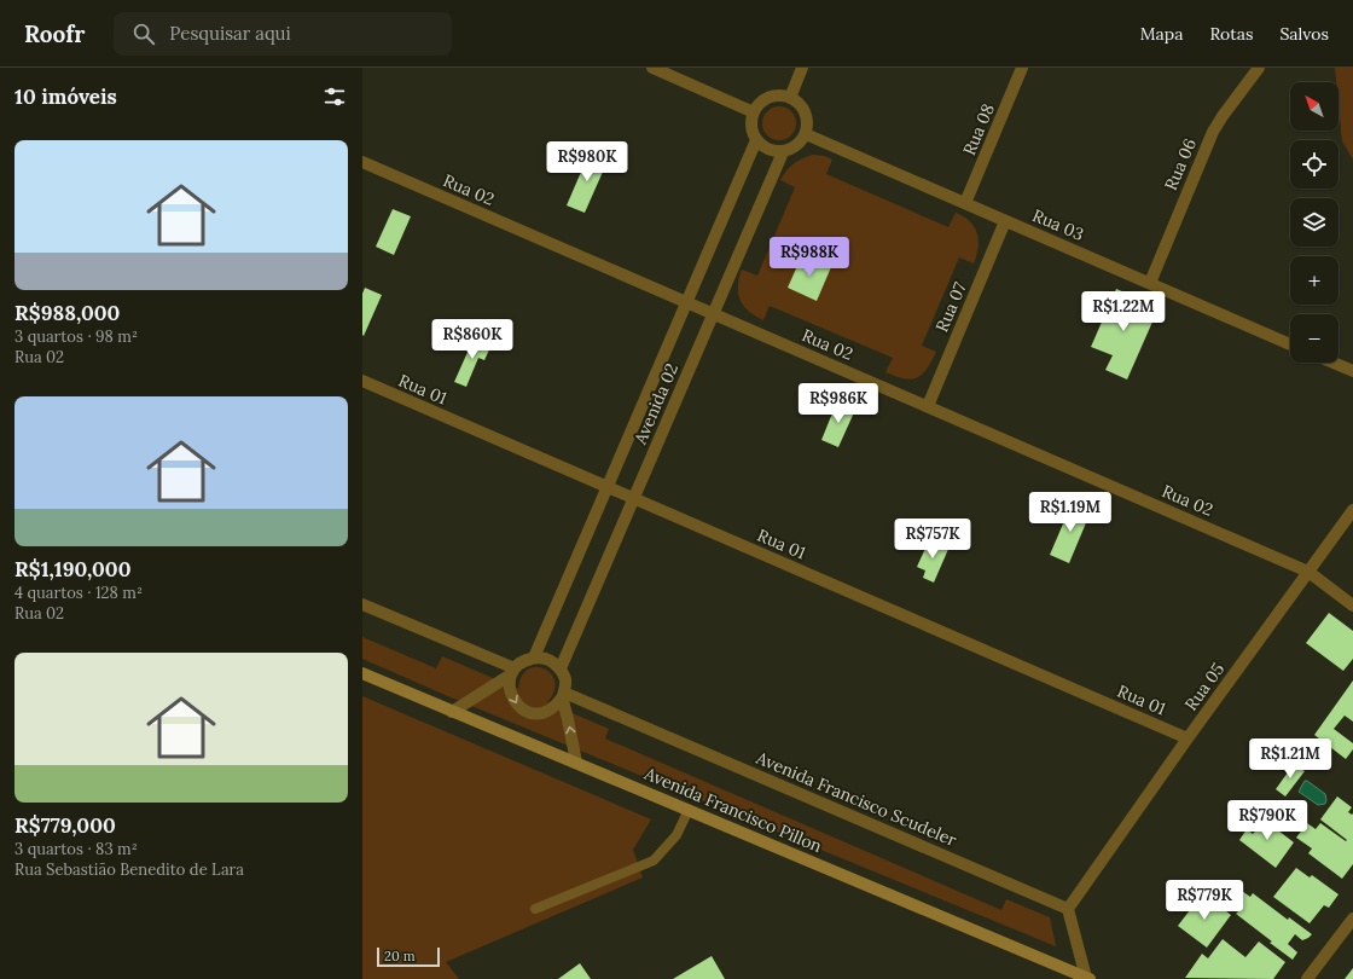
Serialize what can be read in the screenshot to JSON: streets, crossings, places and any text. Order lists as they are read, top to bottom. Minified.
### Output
{"streets":{"main road":["Avenida Francisco Pillon"],"street":["Rua 08","Rua 06","Rua 02","Rua 03","Rua 07","Rua 01","Avenida 02","Rua 05","Avenida Francisco Scudeler"]},"crossings":[["Rua 08","Rua 03"],["Rua 06","Rua 03"],["Rua 02","Rua 07"],["Rua 02","Avenida 02"],["Rua 02","Rua 05"],["Rua 03","Rua 07"],["Rua 03","Avenida 02"],["Rua 01","Avenida 02"],["Rua 01","Rua 05"],["Avenida 02","Avenida Francisco Scudeler"],["Rua 05","Avenida Francisco Scudeler"]],"scale_bar":"20 m","north":"top left","page":{"header":"Roofr","search":"Pesquisar aqui","nav":["Mapa","Rotas","Salvos"],"heading":"10 imóveis","map_buttons":["+","−"],"list":[{"name":"R$988,000","note":"3 quartos · 98 m² · Rua 02"},{"name":"R$1,190,000","note":"4 quartos · 128 m² · Rua 02"},{"name":"R$779,000","note":"3 quartos · 83 m² · Rua Sebastião Benedito de Lara"}],"price":["R$980K","R$988K","R$1.22M","R$860K","R$986K","R$1.19M","R$757K","R$1.21M","R$790K","R$779K"],"scale":"20 m"}}
